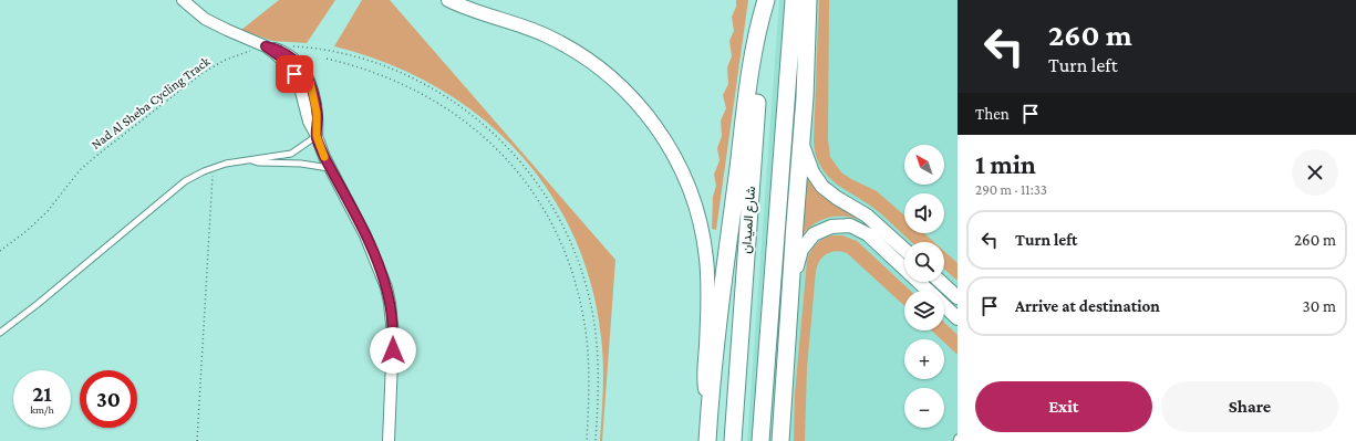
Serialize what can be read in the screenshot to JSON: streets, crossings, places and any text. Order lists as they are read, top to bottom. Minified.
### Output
{"streets":{"main road":["شارع الميدان"],"path":["Nad Al Sheba Cycling Track"]},"north":"top left","page":{"turn":["260 m","Turn left"],"then":"Then","heading":["1 min","290 m · 11:33"],"map_buttons":["+","−"],"list":[{"name":"Turn left","value":"260 m"},{"name":"Arrive at destination","value":"30 m"}],"speed":"21 km/h","limit":"30","buttons":["Exit","Share"]}}
